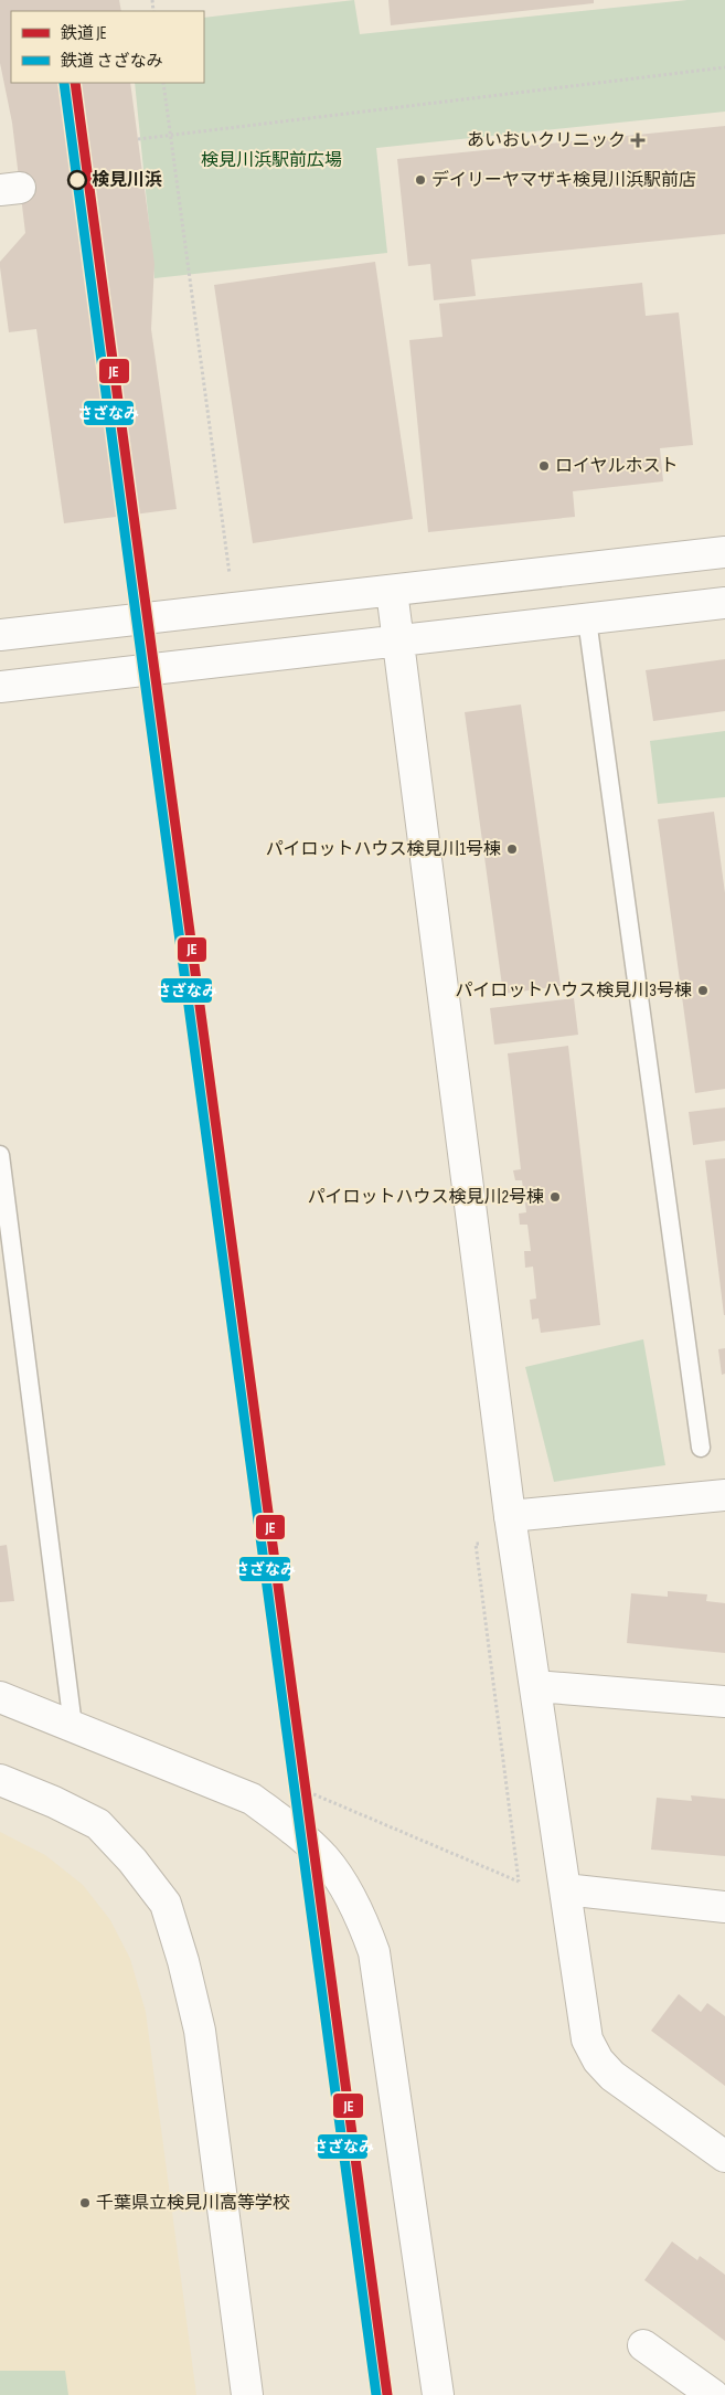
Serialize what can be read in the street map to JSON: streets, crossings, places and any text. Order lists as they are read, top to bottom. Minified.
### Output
{"parks":["検見川浜駅前広場"],"places":{"health":["あいおいクリニック"],"other":["検見川浜","デイリーヤマザキ検見川浜駅前店","ロイヤルホスト","パイロットハウス検見川1号棟","パイロットハウス検見川3号棟","パイロットハウス検見川2号棟","千葉県立検見川高等学校"]},"lines":["rail line JE","rail line さざなみ"],"legend":["鉄道 JE","鉄道 さざなみ"]}
